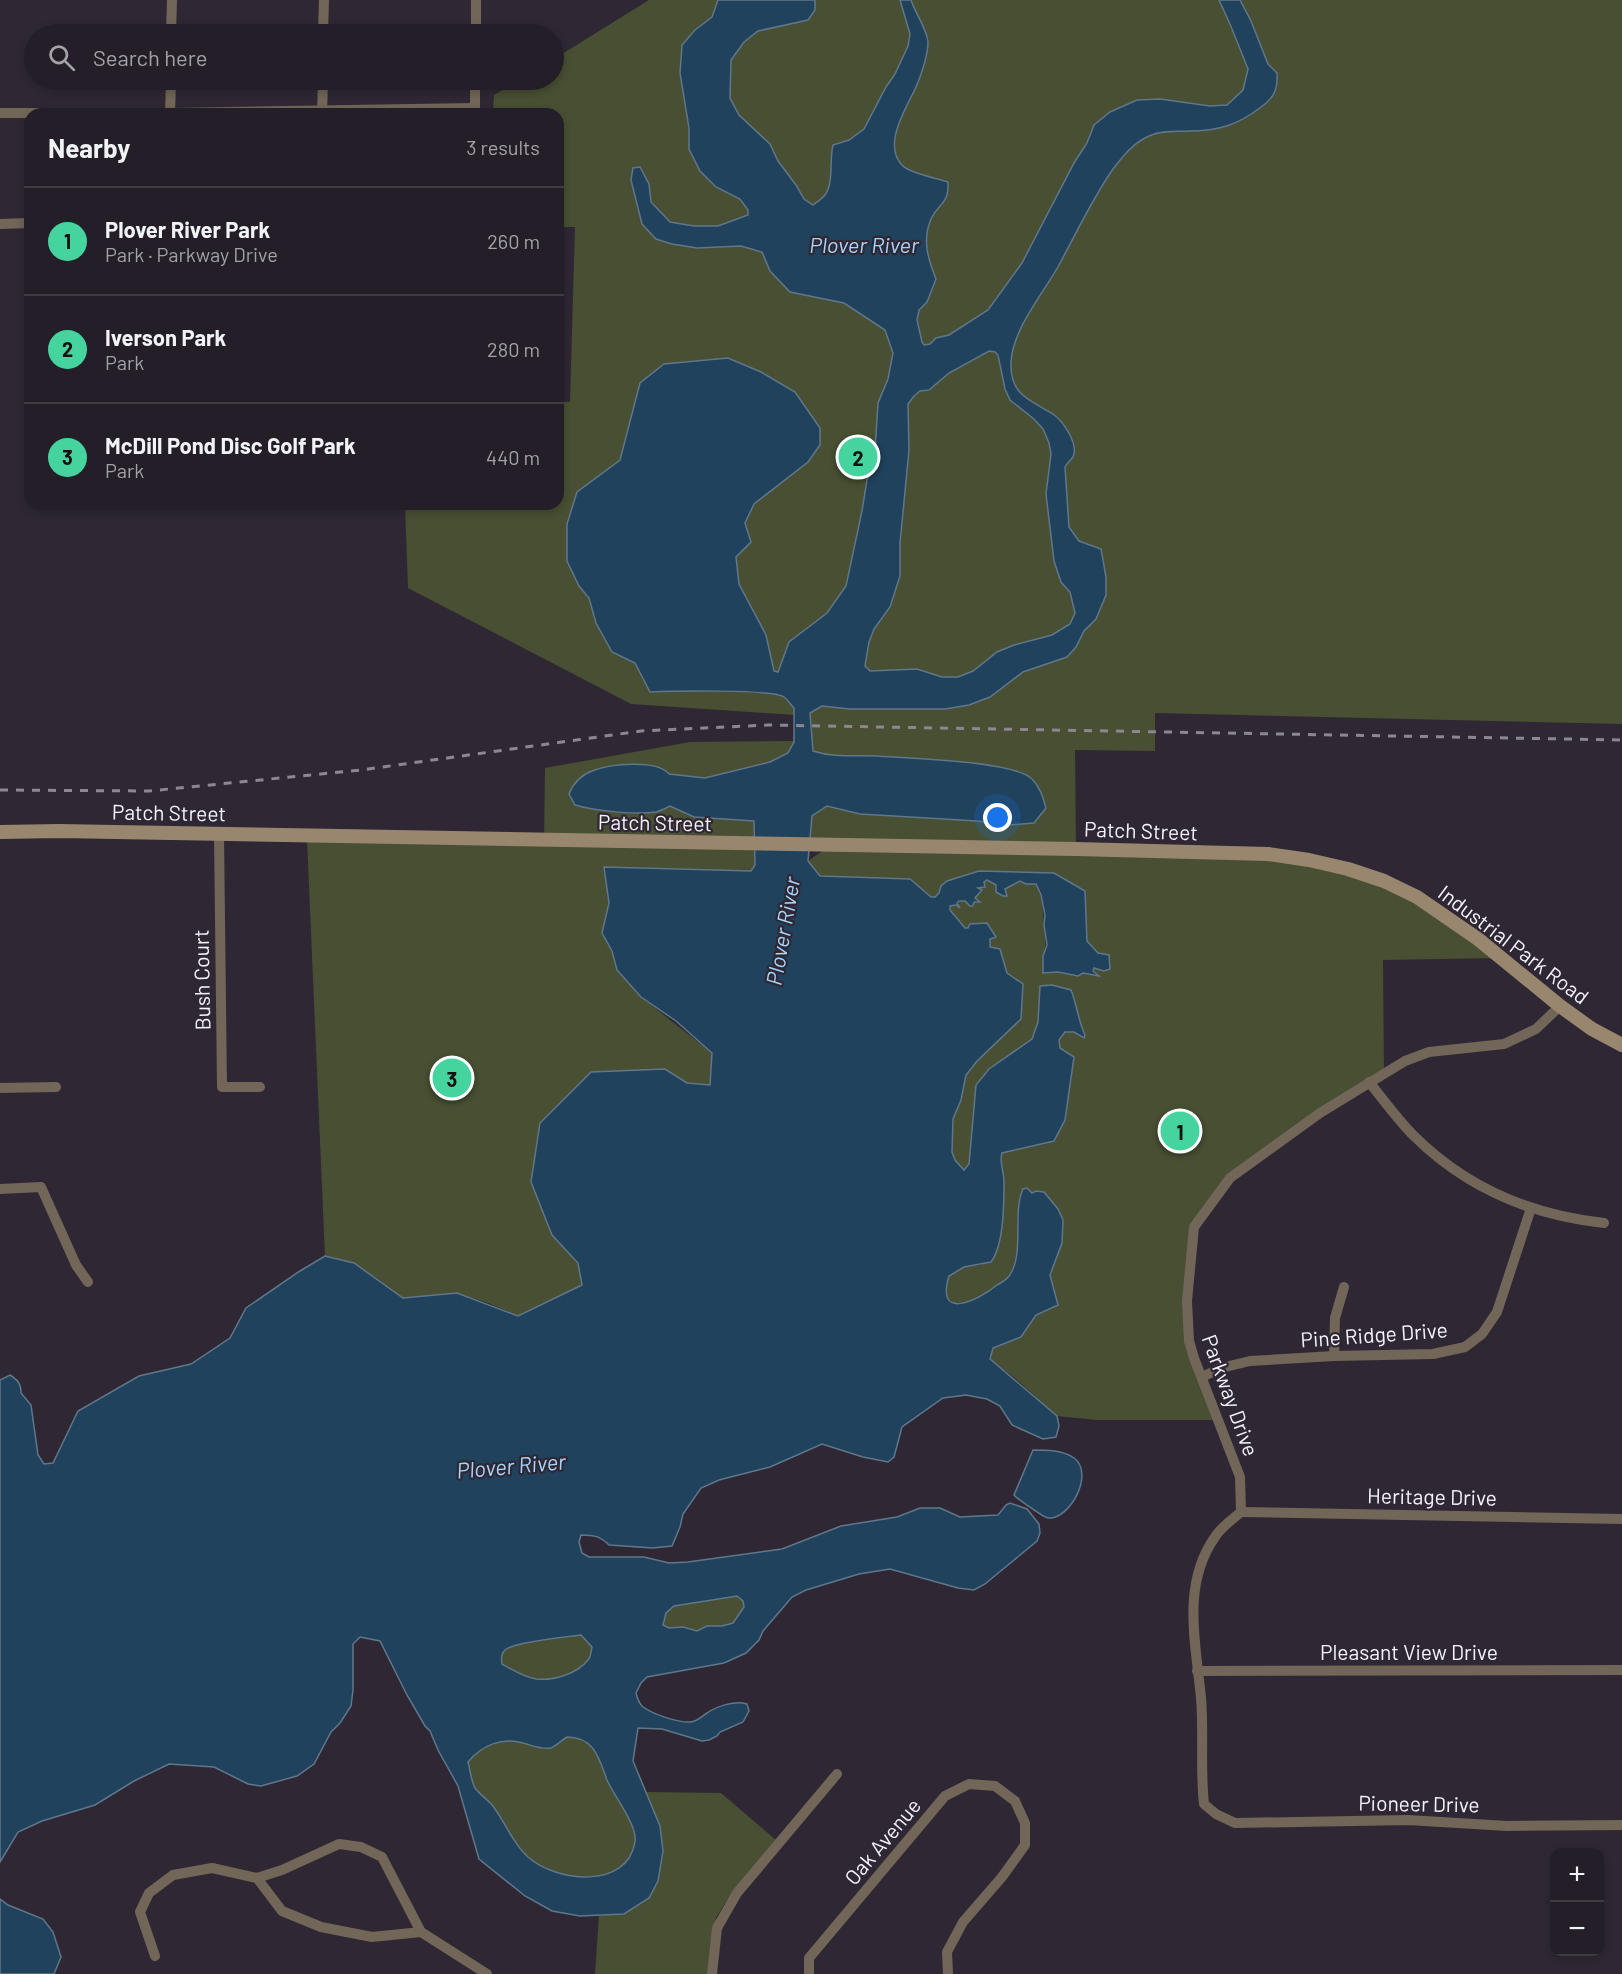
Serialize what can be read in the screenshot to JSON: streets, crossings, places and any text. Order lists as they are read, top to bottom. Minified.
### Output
{"streets":{"street":["Patch Street","Industrial Park Road","Bush Court","Pine Ridge Drive","Parkway Drive","Heritage Drive","Pleasant View Drive","Pioneer Drive","Oak Avenue"]},"crossings":[["Patch Street","Industrial Park Road"],["Patch Street","Bush Court"],["Industrial Park Road","Parkway Drive"],["Pine Ridge Drive","Parkway Drive"],["Parkway Drive","Heritage Drive"],["Pleasant View Drive","Pioneer Drive"]],"water":["Plover River"],"page":{"search":"Search here","heading":["Nearby","3 results"],"list":[{"mark":"1","name":"Plover River Park","note":"Park · Parkway Drive","value":"260 m"},{"mark":"2","name":"Iverson Park","note":"Park","value":"280 m"},{"mark":"3","name":"McDill Pond Disc Golf Park","note":"Park","value":"440 m"}],"pins":["2","3","1"],"map_buttons":["+","−"]}}
